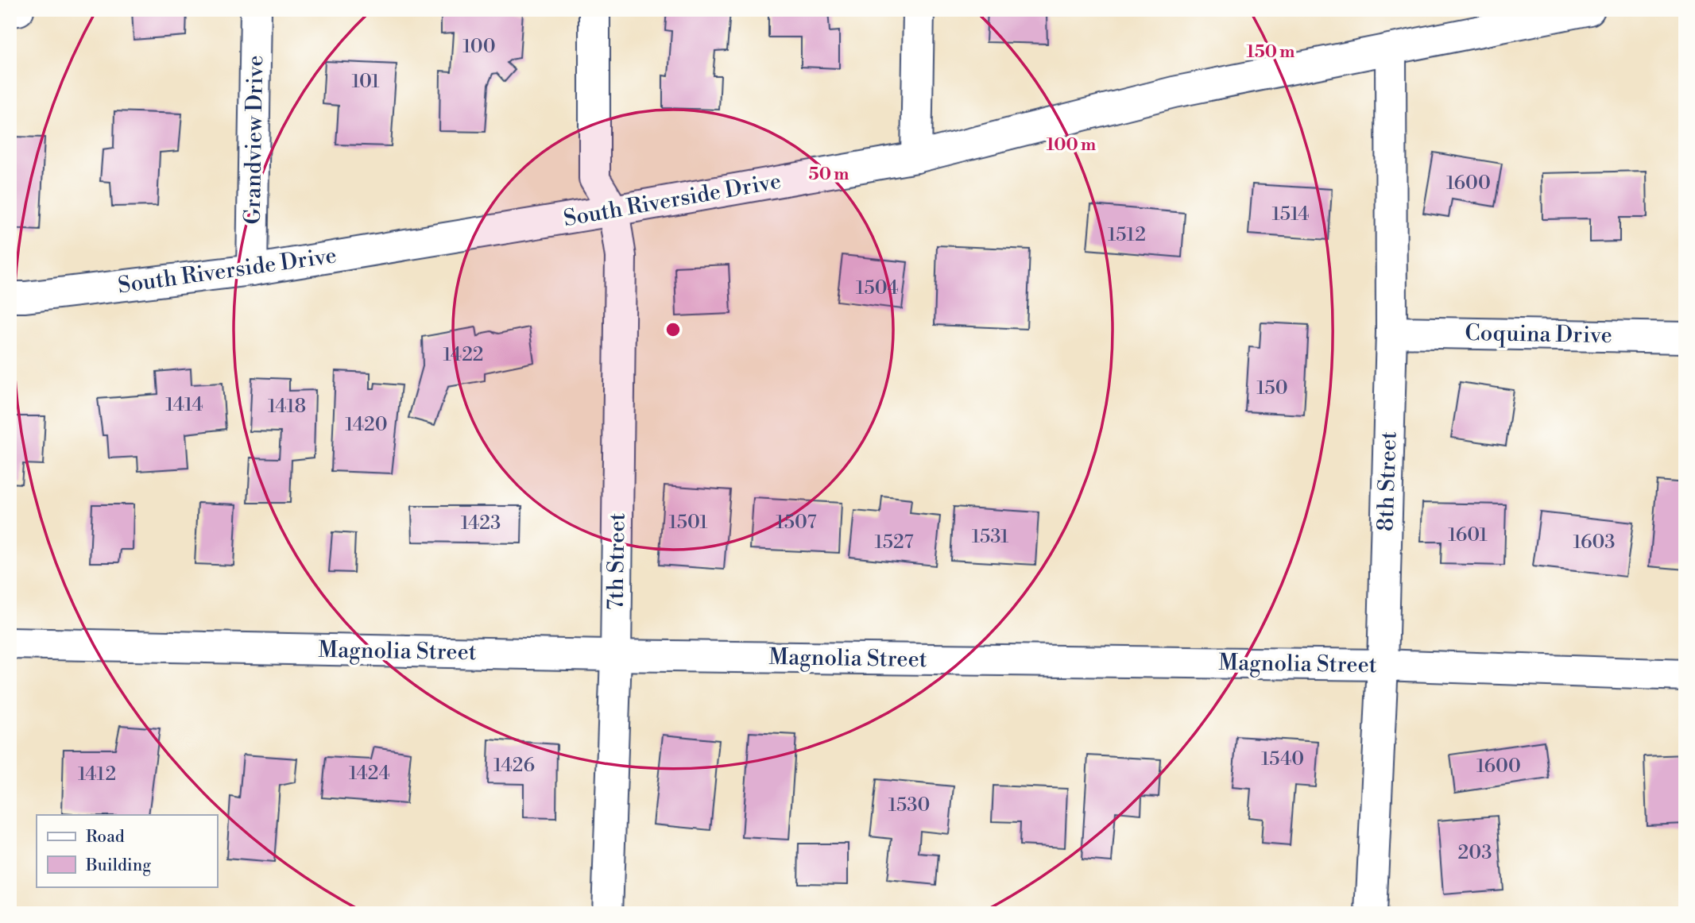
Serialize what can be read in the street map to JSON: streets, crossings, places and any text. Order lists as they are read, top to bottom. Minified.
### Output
{"streets":{"street":["Grandview Drive","South Riverside Drive","Coquina Drive","8th Street","7th Street","Magnolia Street"]},"crossings":[["Grandview Drive","South Riverside Drive"],["South Riverside Drive","8th Street"],["South Riverside Drive","7th Street"],["Coquina Drive","8th Street"],["8th Street","Magnolia Street"],["7th Street","Magnolia Street"]],"house_numbers":["100","101","1600","1514","1512","1504","1422","150","1414","1418","1420","1501","1507","1423","1601","1531","1527","1603","1540","1426","1600","1424","1412","1530","203"],"legend":["Road","Building"],"rings":["150 m","100 m","50 m"]}
